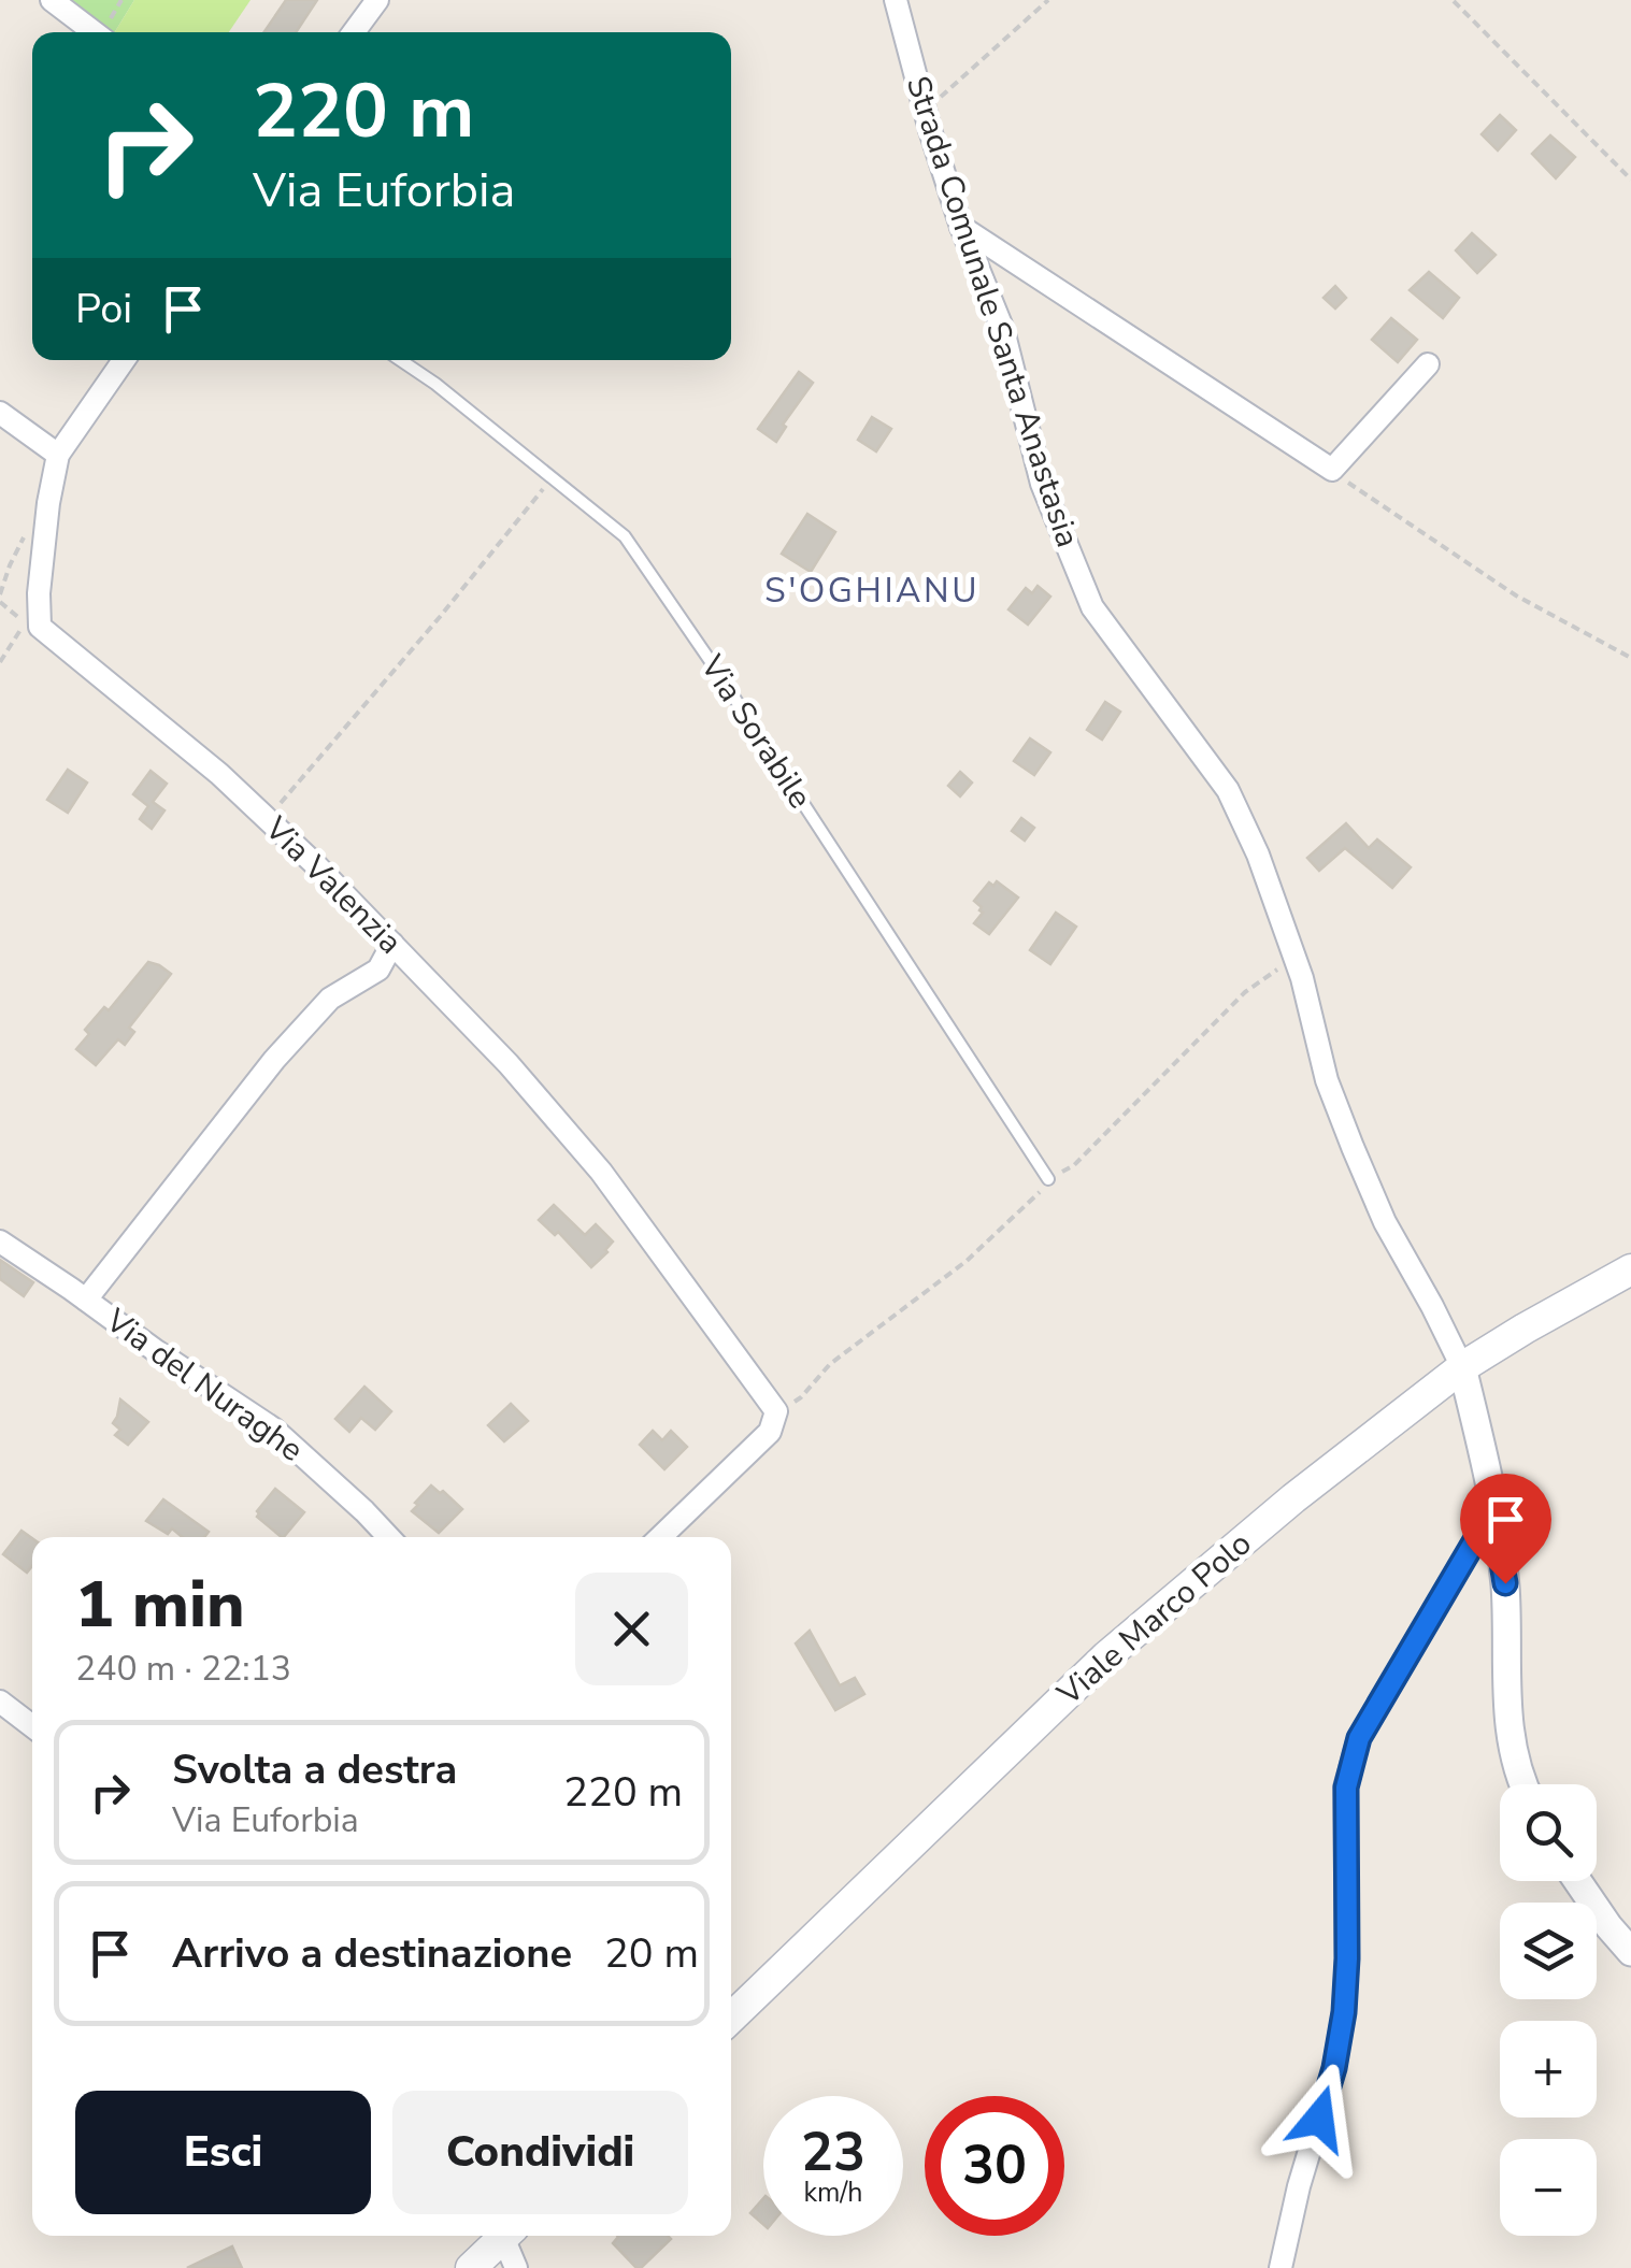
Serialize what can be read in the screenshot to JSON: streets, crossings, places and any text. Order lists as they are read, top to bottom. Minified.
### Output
{"streets":{"main road":["Viale Marco Polo"],"street":["Strada Comunale Santa Anastasia","Via Valenzia","Via del Nuraghe"],"lane":["Via Sorabile"]},"crossings":[["Strada Comunale Santa Anastasia","Viale Marco Polo"]],"districts":["S'OGHIANU"],"page":{"turn":["220 m","Via Euforbia"],"then":"Poi","heading":["1 min","240 m · 22:13"],"list":[{"name":"Svolta a destra","note":"Via Euforbia","value":"220 m"},{"name":"Arrivo a destinazione","value":"20 m"}],"map_buttons":["+","−"],"buttons":["Esci","Condividi"],"speed":"23 km/h","limit":"30"}}
